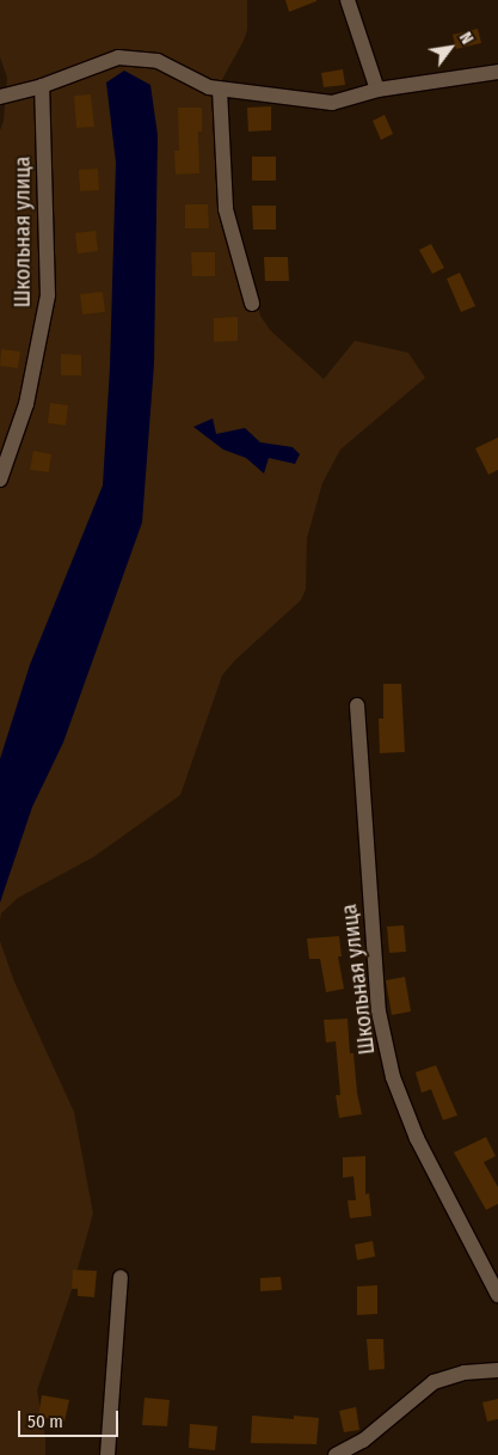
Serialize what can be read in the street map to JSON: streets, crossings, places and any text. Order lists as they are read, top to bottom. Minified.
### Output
{"streets":{"street":["Школьная улица"]},"scale_bar":"50 m","north":"top right"}
